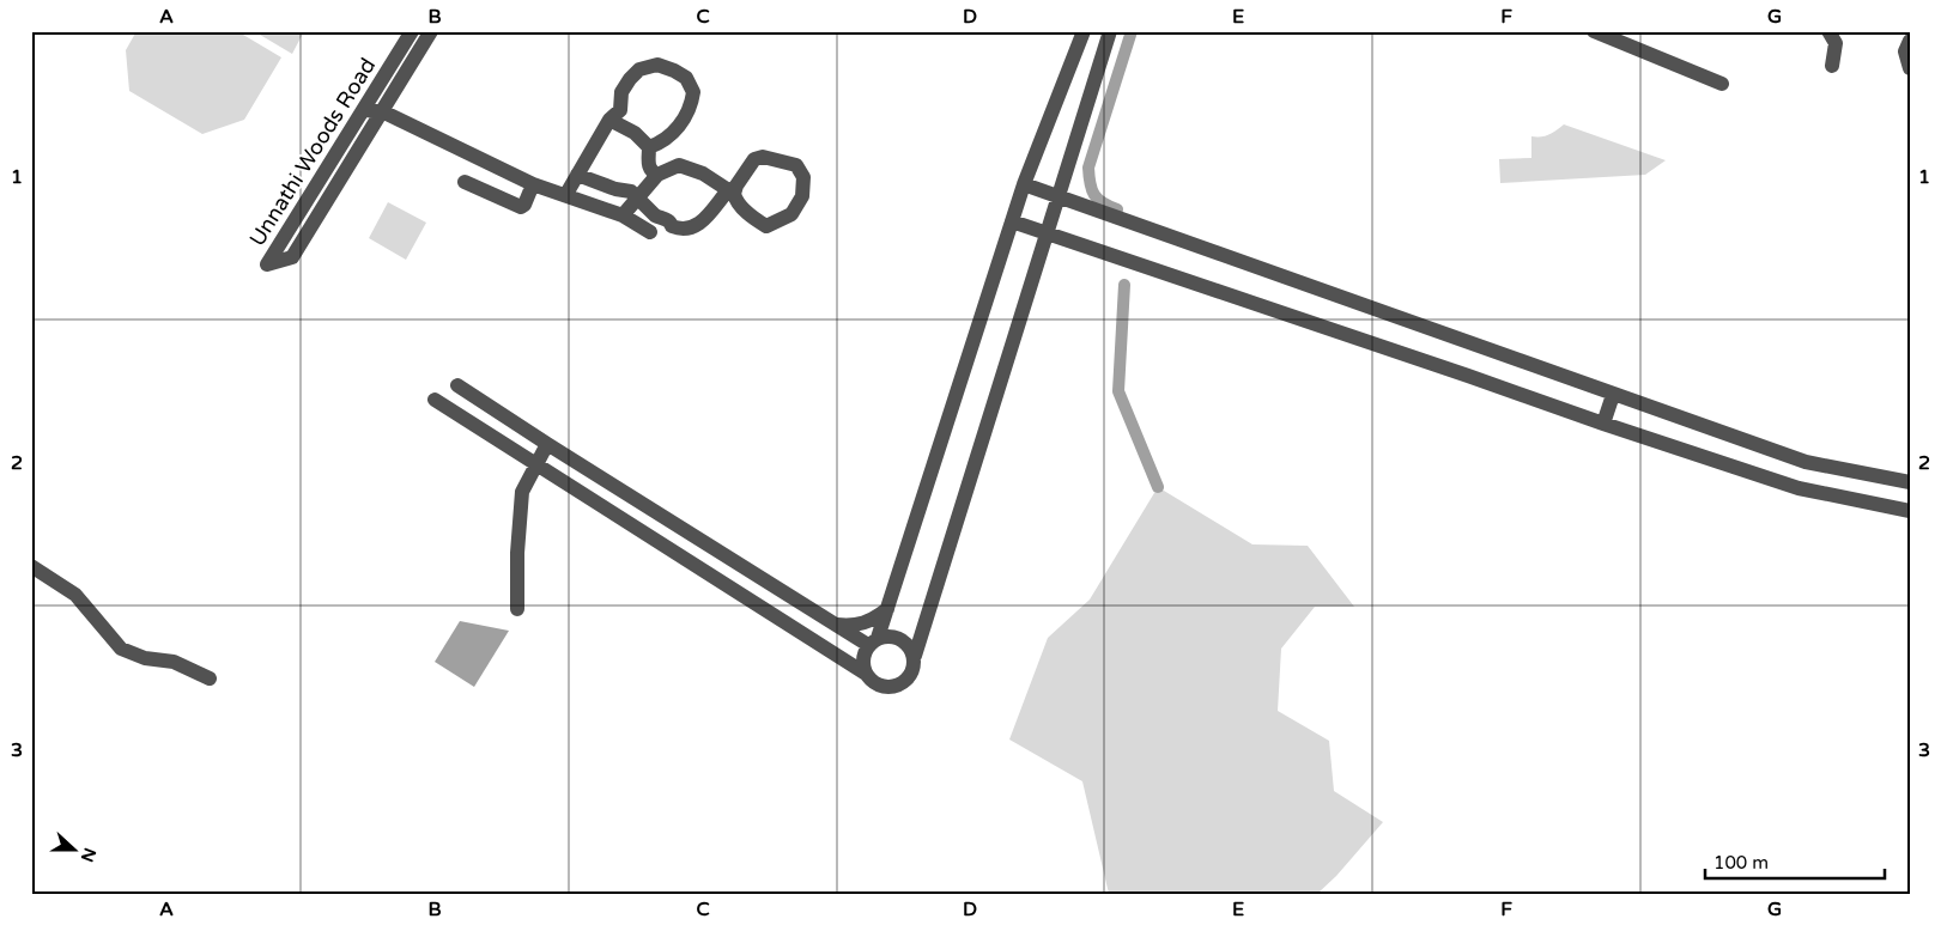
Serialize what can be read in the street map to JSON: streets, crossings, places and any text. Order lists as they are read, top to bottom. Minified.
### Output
{"streets":{"street":["Unnathi Woods Road"]},"scale_bar":"100 m","north":"right","grid":{"columns":["A","B","C","D","E","F","G"],"rows":["1","2","3"]}}
